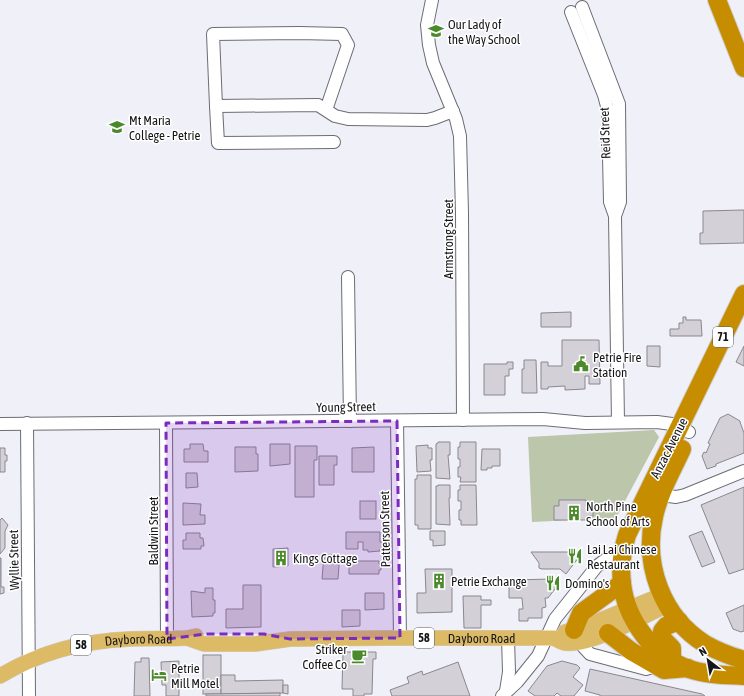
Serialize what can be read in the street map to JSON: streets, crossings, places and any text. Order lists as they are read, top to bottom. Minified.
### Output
{"streets":{"highway":["71","Anzac Avenue"],"main road":["58","Dayboro Road"],"street":["Reid Street","Armstrong Street","Young Street","Patterson Street","Baldwin Street","Wyllie Street"]},"crossings":[["Reid Street","Young Street"],["Armstrong Street","Young Street"],["Young Street","Anzac Avenue"],["Young Street","Patterson Street"],["Young Street","Baldwin Street"],["Young Street","Wyllie Street"],["Anzac Avenue","Dayboro Road"],["Patterson Street","Dayboro Road"],["Baldwin Street","Dayboro Road"],["Wyllie Street","Dayboro Road"]],"places":{"school or university":["Our Lady of the Way School","Mt Maria College - Petrie"],"public building":["Petrie Fire Station"],"building":["North Pine School of Arts","Kings Cottage","Petrie Exchange"],"restaurant":["Lai Lai Chinese Restaurant","Domino's"],"cafe":["Striker Coffee Co"],"hotel":["Petrie Mill Motel"]},"north":"top left"}
